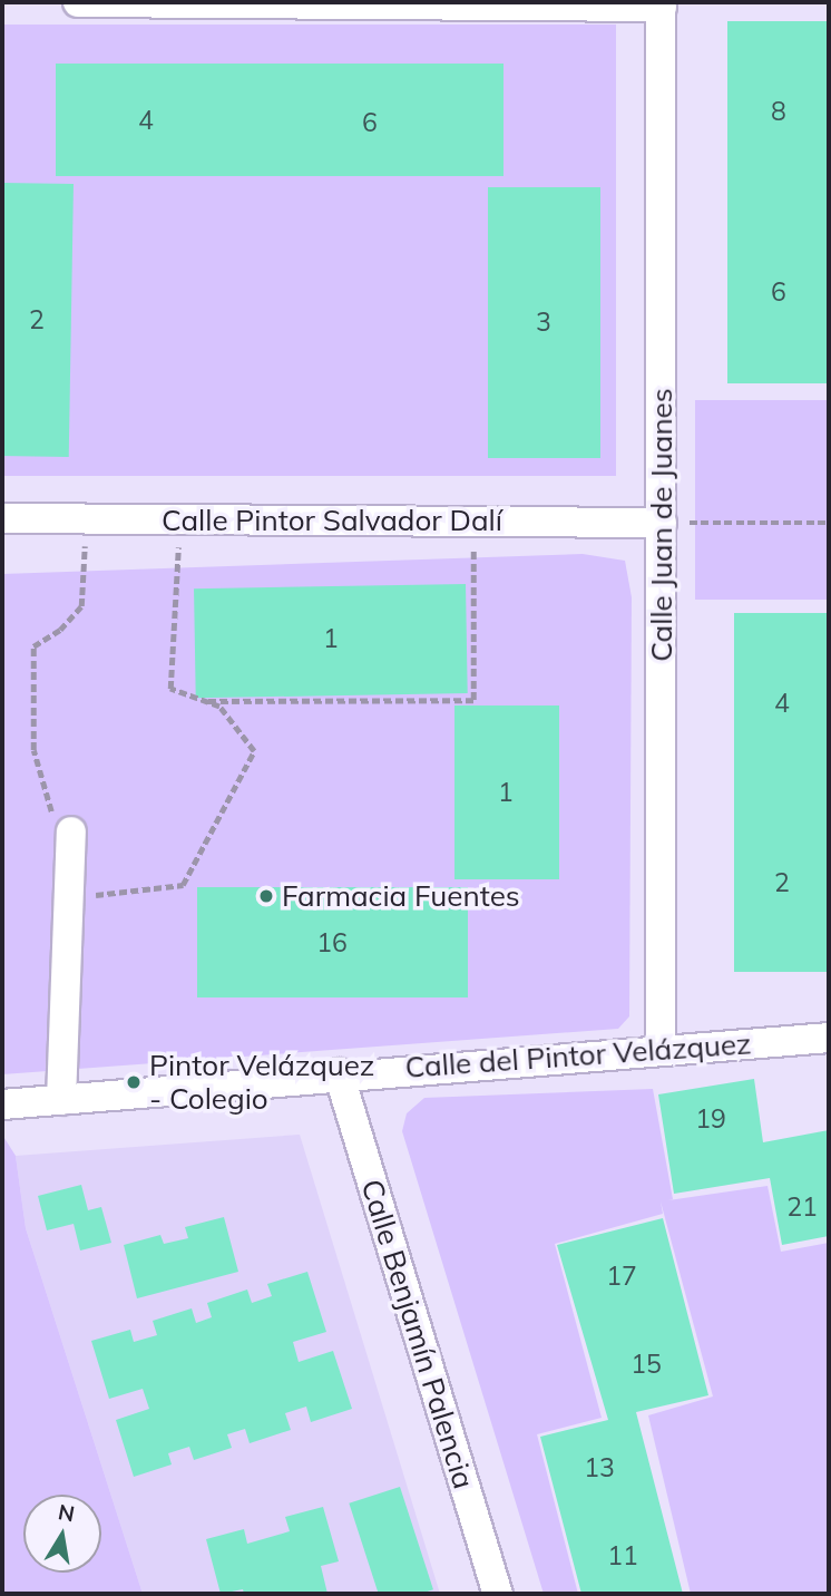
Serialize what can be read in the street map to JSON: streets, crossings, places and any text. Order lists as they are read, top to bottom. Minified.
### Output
{"streets":{"street":["Calle Pintor Salvador Dalí","Calle Juan de Juanes","Calle del Pintor Velázquez","Calle Benjamín Palencia"]},"crossings":[["Calle Pintor Salvador Dalí","Calle Juan de Juanes"],["Calle Juan de Juanes","Calle del Pintor Velázquez"],["Calle del Pintor Velázquez","Calle Benjamín Palencia"]],"places":["Farmacia Fuentes","Pintor Velázquez - Colegio"],"house_numbers":["8","4","6","6","2","3","1","4","1","2","16","19","21","17","15","13","11"],"north":"top"}
